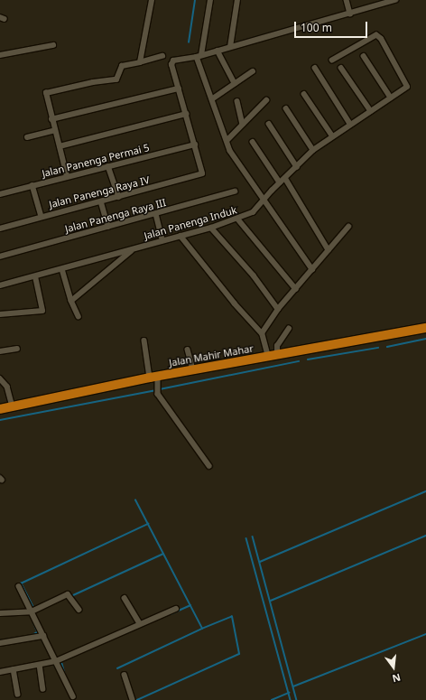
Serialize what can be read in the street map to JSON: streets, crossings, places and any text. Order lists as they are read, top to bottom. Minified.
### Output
{"streets":{"highway":["Jalan Mahir Mahar"],"street":["Jalan Panenga Permai 5","Jalan Panenga Raya IV","Jalan Panenga Raya III","Jalan Panenga Induk"]},"crossings":[["Jalan Panenga Permai 5","Jalan Panenga Raya IV"]],"scale_bar":"100 m","north":"bottom"}
